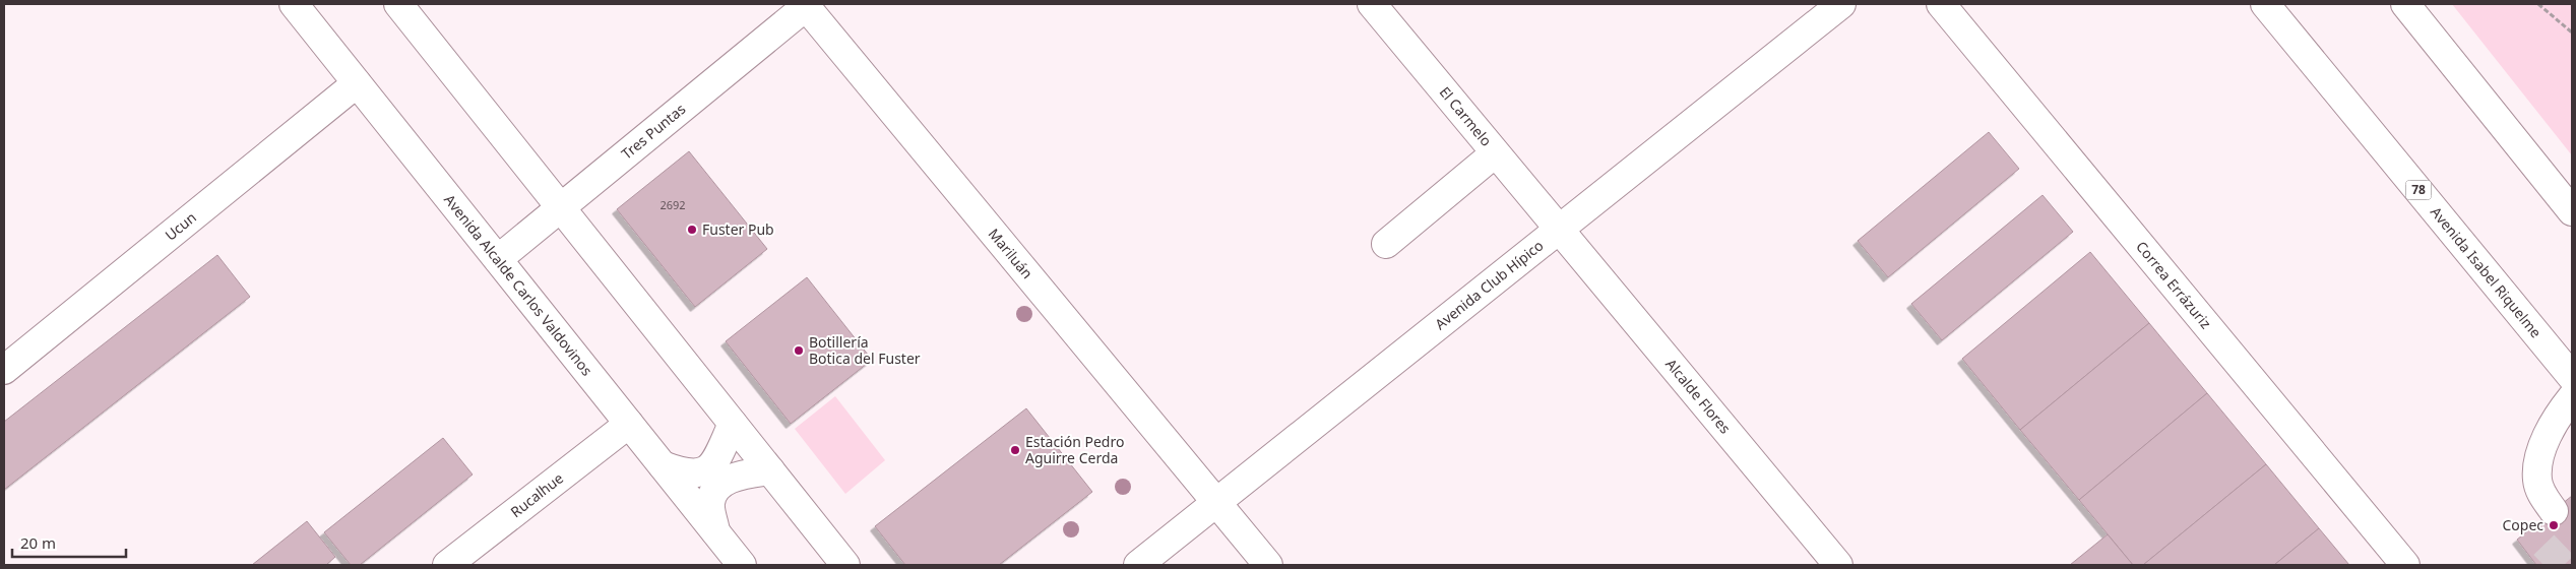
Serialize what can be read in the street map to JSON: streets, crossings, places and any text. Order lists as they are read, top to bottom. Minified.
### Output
{"streets":{"main road":["El Carmelo","Tres Puntas","78","Ucun","Mariluán","Avenida Isabel Riquelme","Avenida Alcalde Carlos Valdovinos","Avenida Club Hípico","Correa Errázuriz","Alcalde Flores","Rucalhue"]},"crossings":[["El Carmelo","Avenida Club Hípico"],["El Carmelo","Alcalde Flores"],["Tres Puntas","Mariluán"],["Tres Puntas","Avenida Alcalde Carlos Valdovinos"],["Ucun","Avenida Alcalde Carlos Valdovinos"],["Mariluán","Avenida Club Hípico"],["Avenida Alcalde Carlos Valdovinos","Rucalhue"],["Avenida Club Hípico","Alcalde Flores"]],"places":["Fuster Pub","Botillería Botica del Fuster","Estación Pedro Aguirre Cerda","Copec"],"house_numbers":["2692"],"scale_bar":"20 m"}
